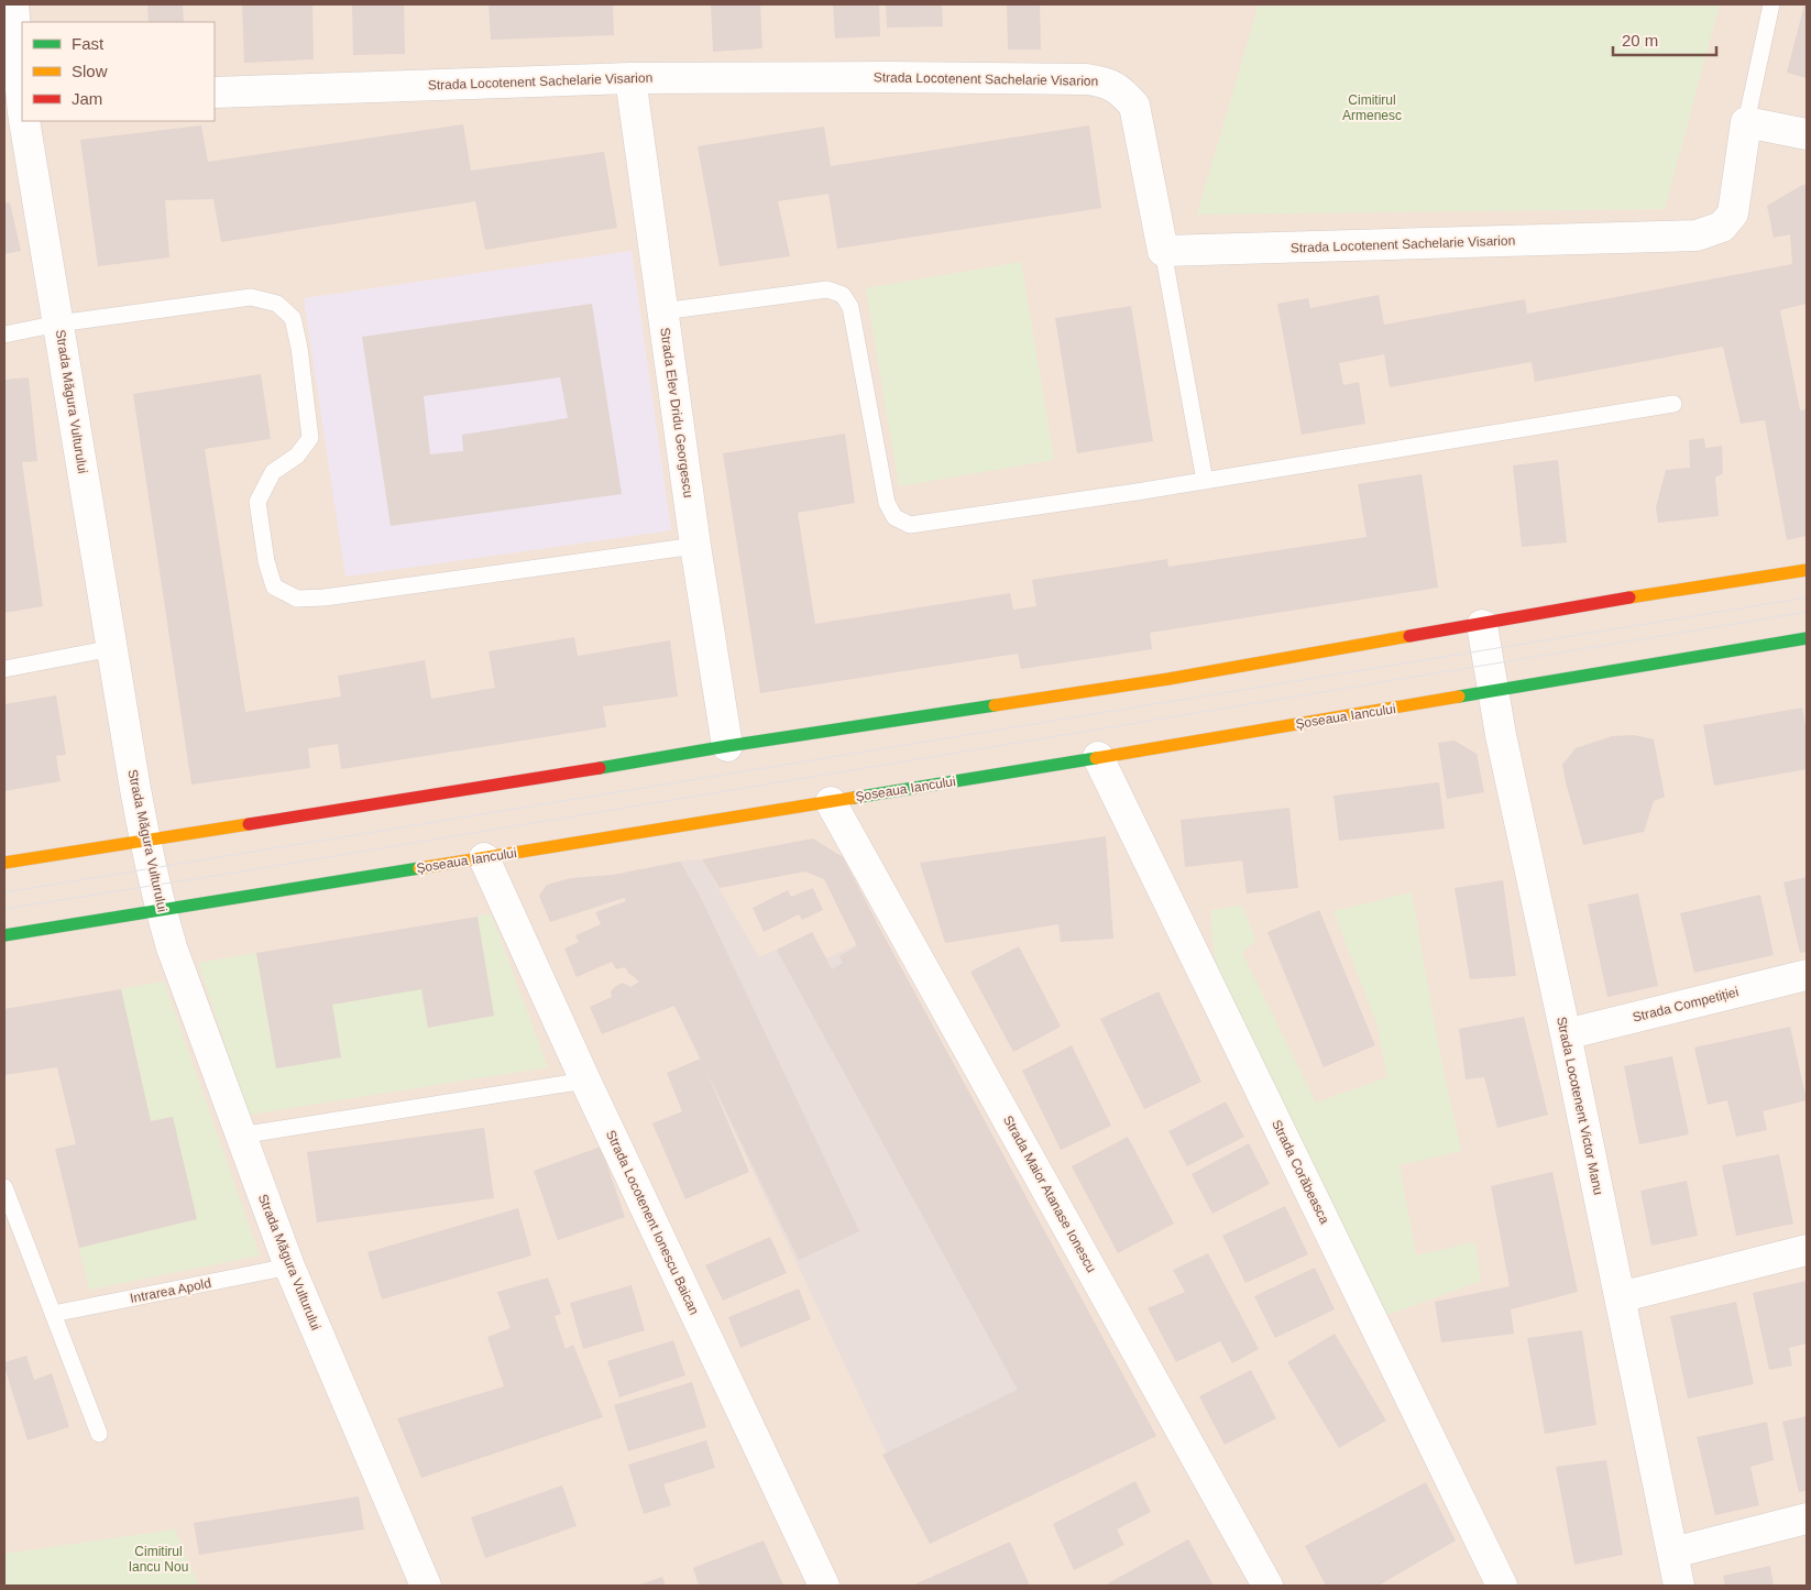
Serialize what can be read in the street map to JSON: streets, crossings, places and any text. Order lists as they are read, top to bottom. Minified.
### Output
{"streets":{"main road":["Șoseaua Iancului"],"street":["Strada Locotenent Sachelarie Visarion","Strada Măgura Vulturului","Strada Elev Dridu Georgescu","Strada Competiției","Strada Locotenent Victor Manu","Strada Corăbeasca","Strada Maior Atanase Ionescu","Strada Locotenent Ionescu Baican"],"lane":["Intrarea Apold"]},"crossings":[["Strada Locotenent Sachelarie Visarion","Strada Elev Dridu Georgescu"],["Strada Măgura Vulturului","Șoseaua Iancului"],["Strada Măgura Vulturului","Intrarea Apold"],["Șoseaua Iancului","Strada Locotenent Victor Manu"],["Șoseaua Iancului","Strada Corăbeasca"],["Șoseaua Iancului","Strada Maior Atanase Ionescu"],["Șoseaua Iancului","Strada Locotenent Ionescu Baican"],["Strada Competiției","Strada Locotenent Victor Manu"]],"parks":["Cimitirul Armenesc","Cimitirul Iancu Nou"],"legend":["Fast","Slow","Jam"],"scale_bar":"20 m"}
